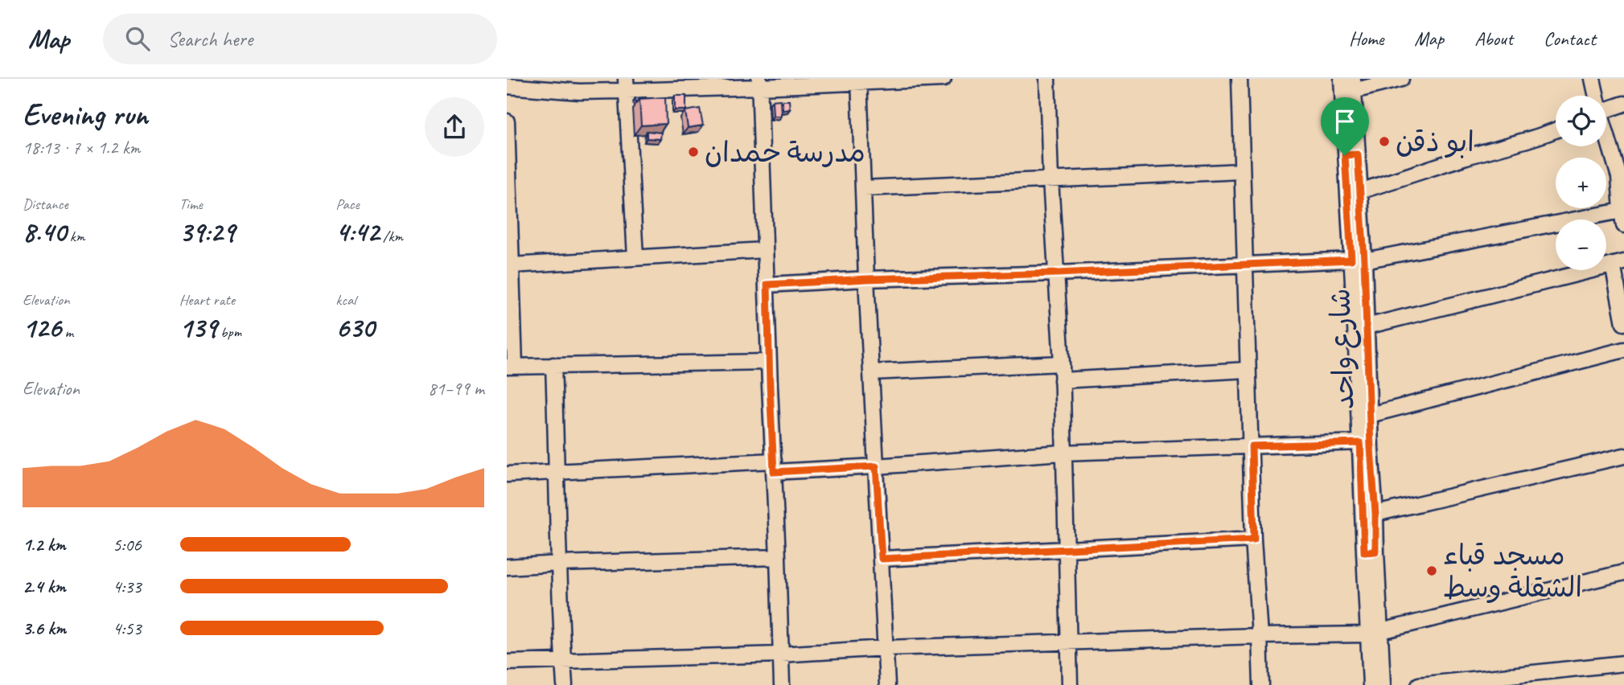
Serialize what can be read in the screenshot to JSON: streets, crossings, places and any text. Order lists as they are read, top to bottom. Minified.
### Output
{"streets":{"street":["شارع واحد"]},"places":["ابو ذقن","مدرسة حمدان","مسجد قباء الشقلة وسط"],"page":{"header":"Map","search":"Search here","nav":["Home","Map","About","Contact"],"heading":["Evening run","18:13 · 7 × 1.2 km"],"map_buttons":["+","−"],"stats":[["Distance","8.40 km"],["Time","39:29"],["Pace","4:42 /km"],["Elevation","126 m"],["Heart rate","139 bpm"],["kcal","630"]],"chart":["Elevation","81–99 m"],"list":[{"name":"1.2 km","note":"5:06"},{"name":"2.4 km","note":"4:33"},{"name":"3.6 km","note":"4:53"}]}}
